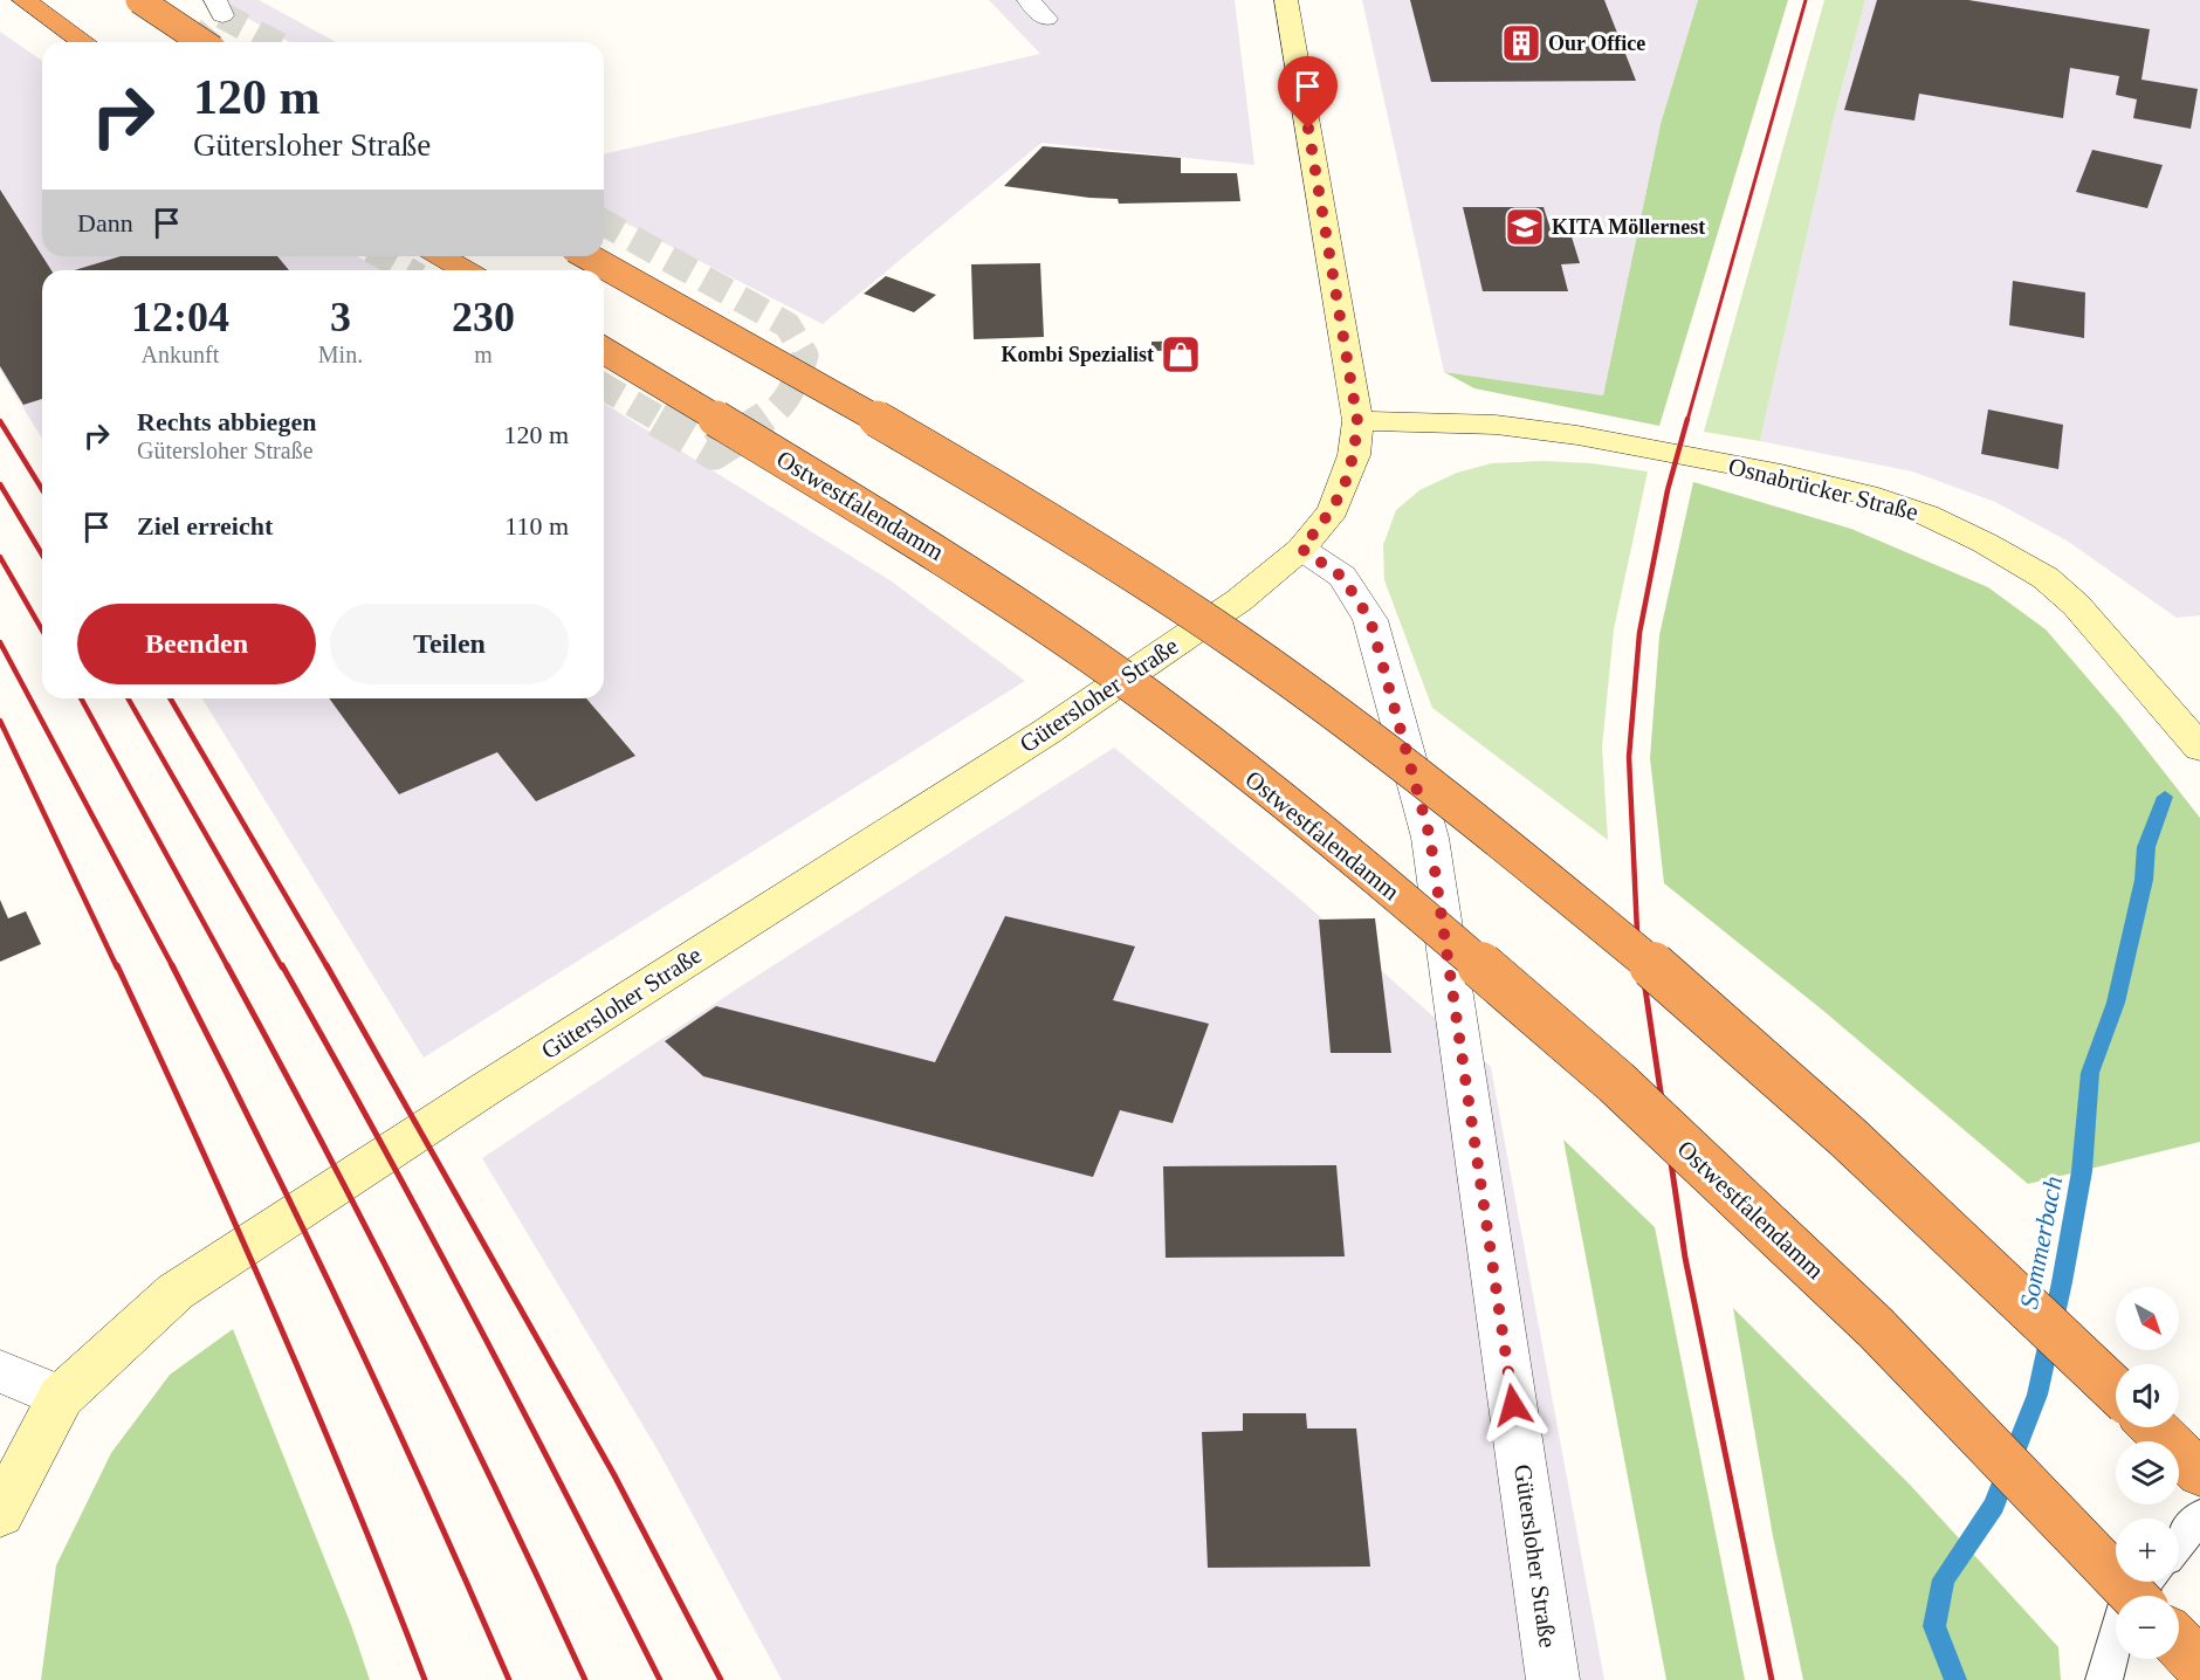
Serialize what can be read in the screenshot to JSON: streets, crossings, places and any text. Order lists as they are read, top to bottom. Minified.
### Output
{"streets":{"highway":["Ostwestfalendamm"],"main road":["Osnabrücker Straße","Gütersloher Straße"]},"crossings":[["Osnabrücker Straße","Gütersloher Straße"]],"water":["Sommerbach"],"places":{"building":["Our Office"],"school or university":["KITA Möllernest"],"shop":["Kombi Spezialist"]},"north":"bottom right","page":{"turn":["120 m","Gütersloher Straße"],"then":"Dann","eta":["12:04","Ankunft","3","Min.","230","m"],"list":[{"name":"Rechts abbiegen","note":"Gütersloher Straße","value":"120 m"},{"name":"Ziel erreicht","value":"110 m"}],"buttons":["Beenden","Teilen"],"map_buttons":["+","−"]}}
